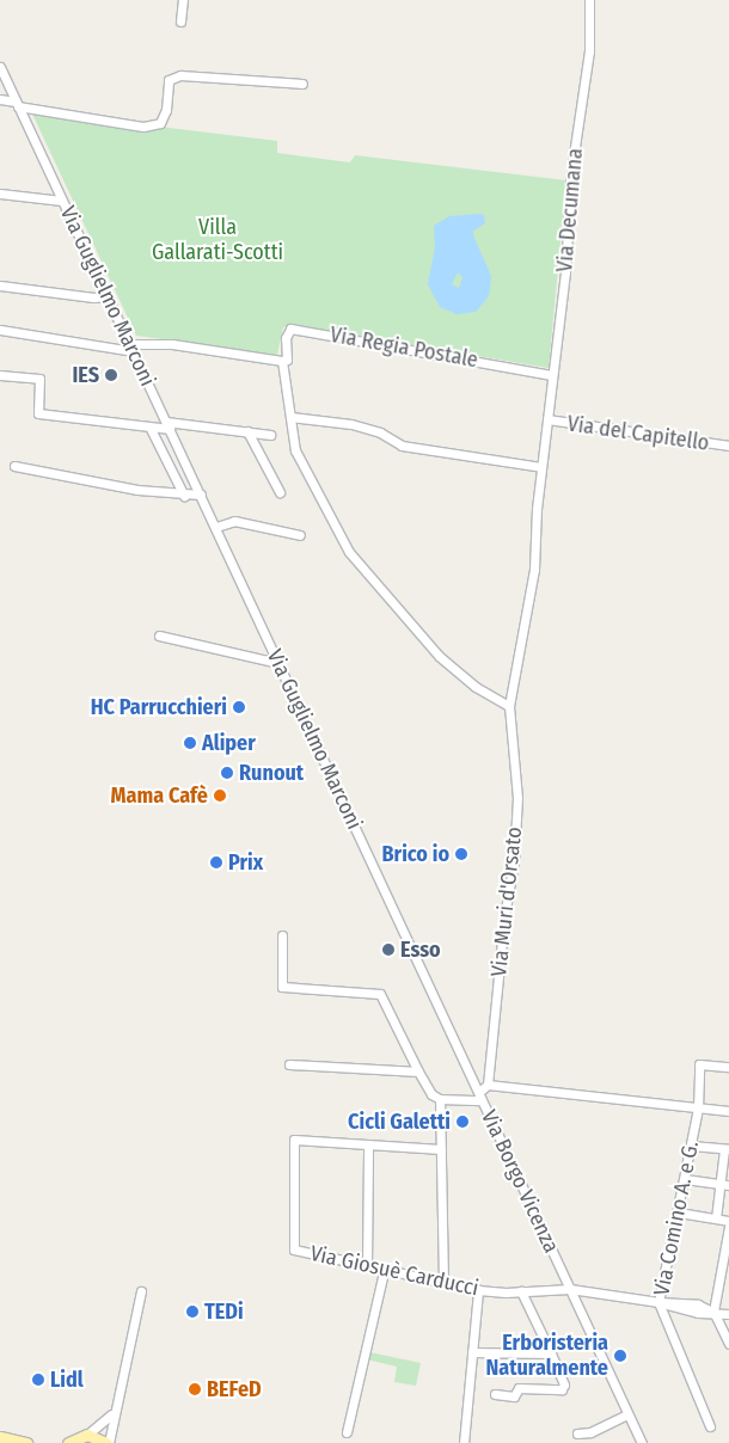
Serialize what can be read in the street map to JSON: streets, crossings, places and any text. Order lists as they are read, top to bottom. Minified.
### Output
{"streets":{"street":["Via Decumana","Via Guglielmo Marconi","Via Regia Postale","Via del Capitello","Via Muri d'Orsato","Via Borgo Vicenza","Via Comino A. e G.","Via Giosuè Carducci"]},"crossings":[["Via Decumana","Via Regia Postale"],["Via Decumana","Via del Capitello"],["Via Decumana","Via Muri d'Orsato"],["Via Guglielmo Marconi","Via Borgo Vicenza"],["Via Regia Postale","Via Muri d'Orsato"],["Via Borgo Vicenza","Via Giosuè Carducci"],["Via Comino A. e G.","Via Giosuè Carducci"]],"parks":["Villa Gallarati-Scotti"],"places":["IES","HC Parrucchieri","Aliper","Runout","Mama Cafè","Brico io","Prix","Esso","Cicli Galetti","TEDi","Erboristeria Naturalmente","Lidl","BEFeD"]}
